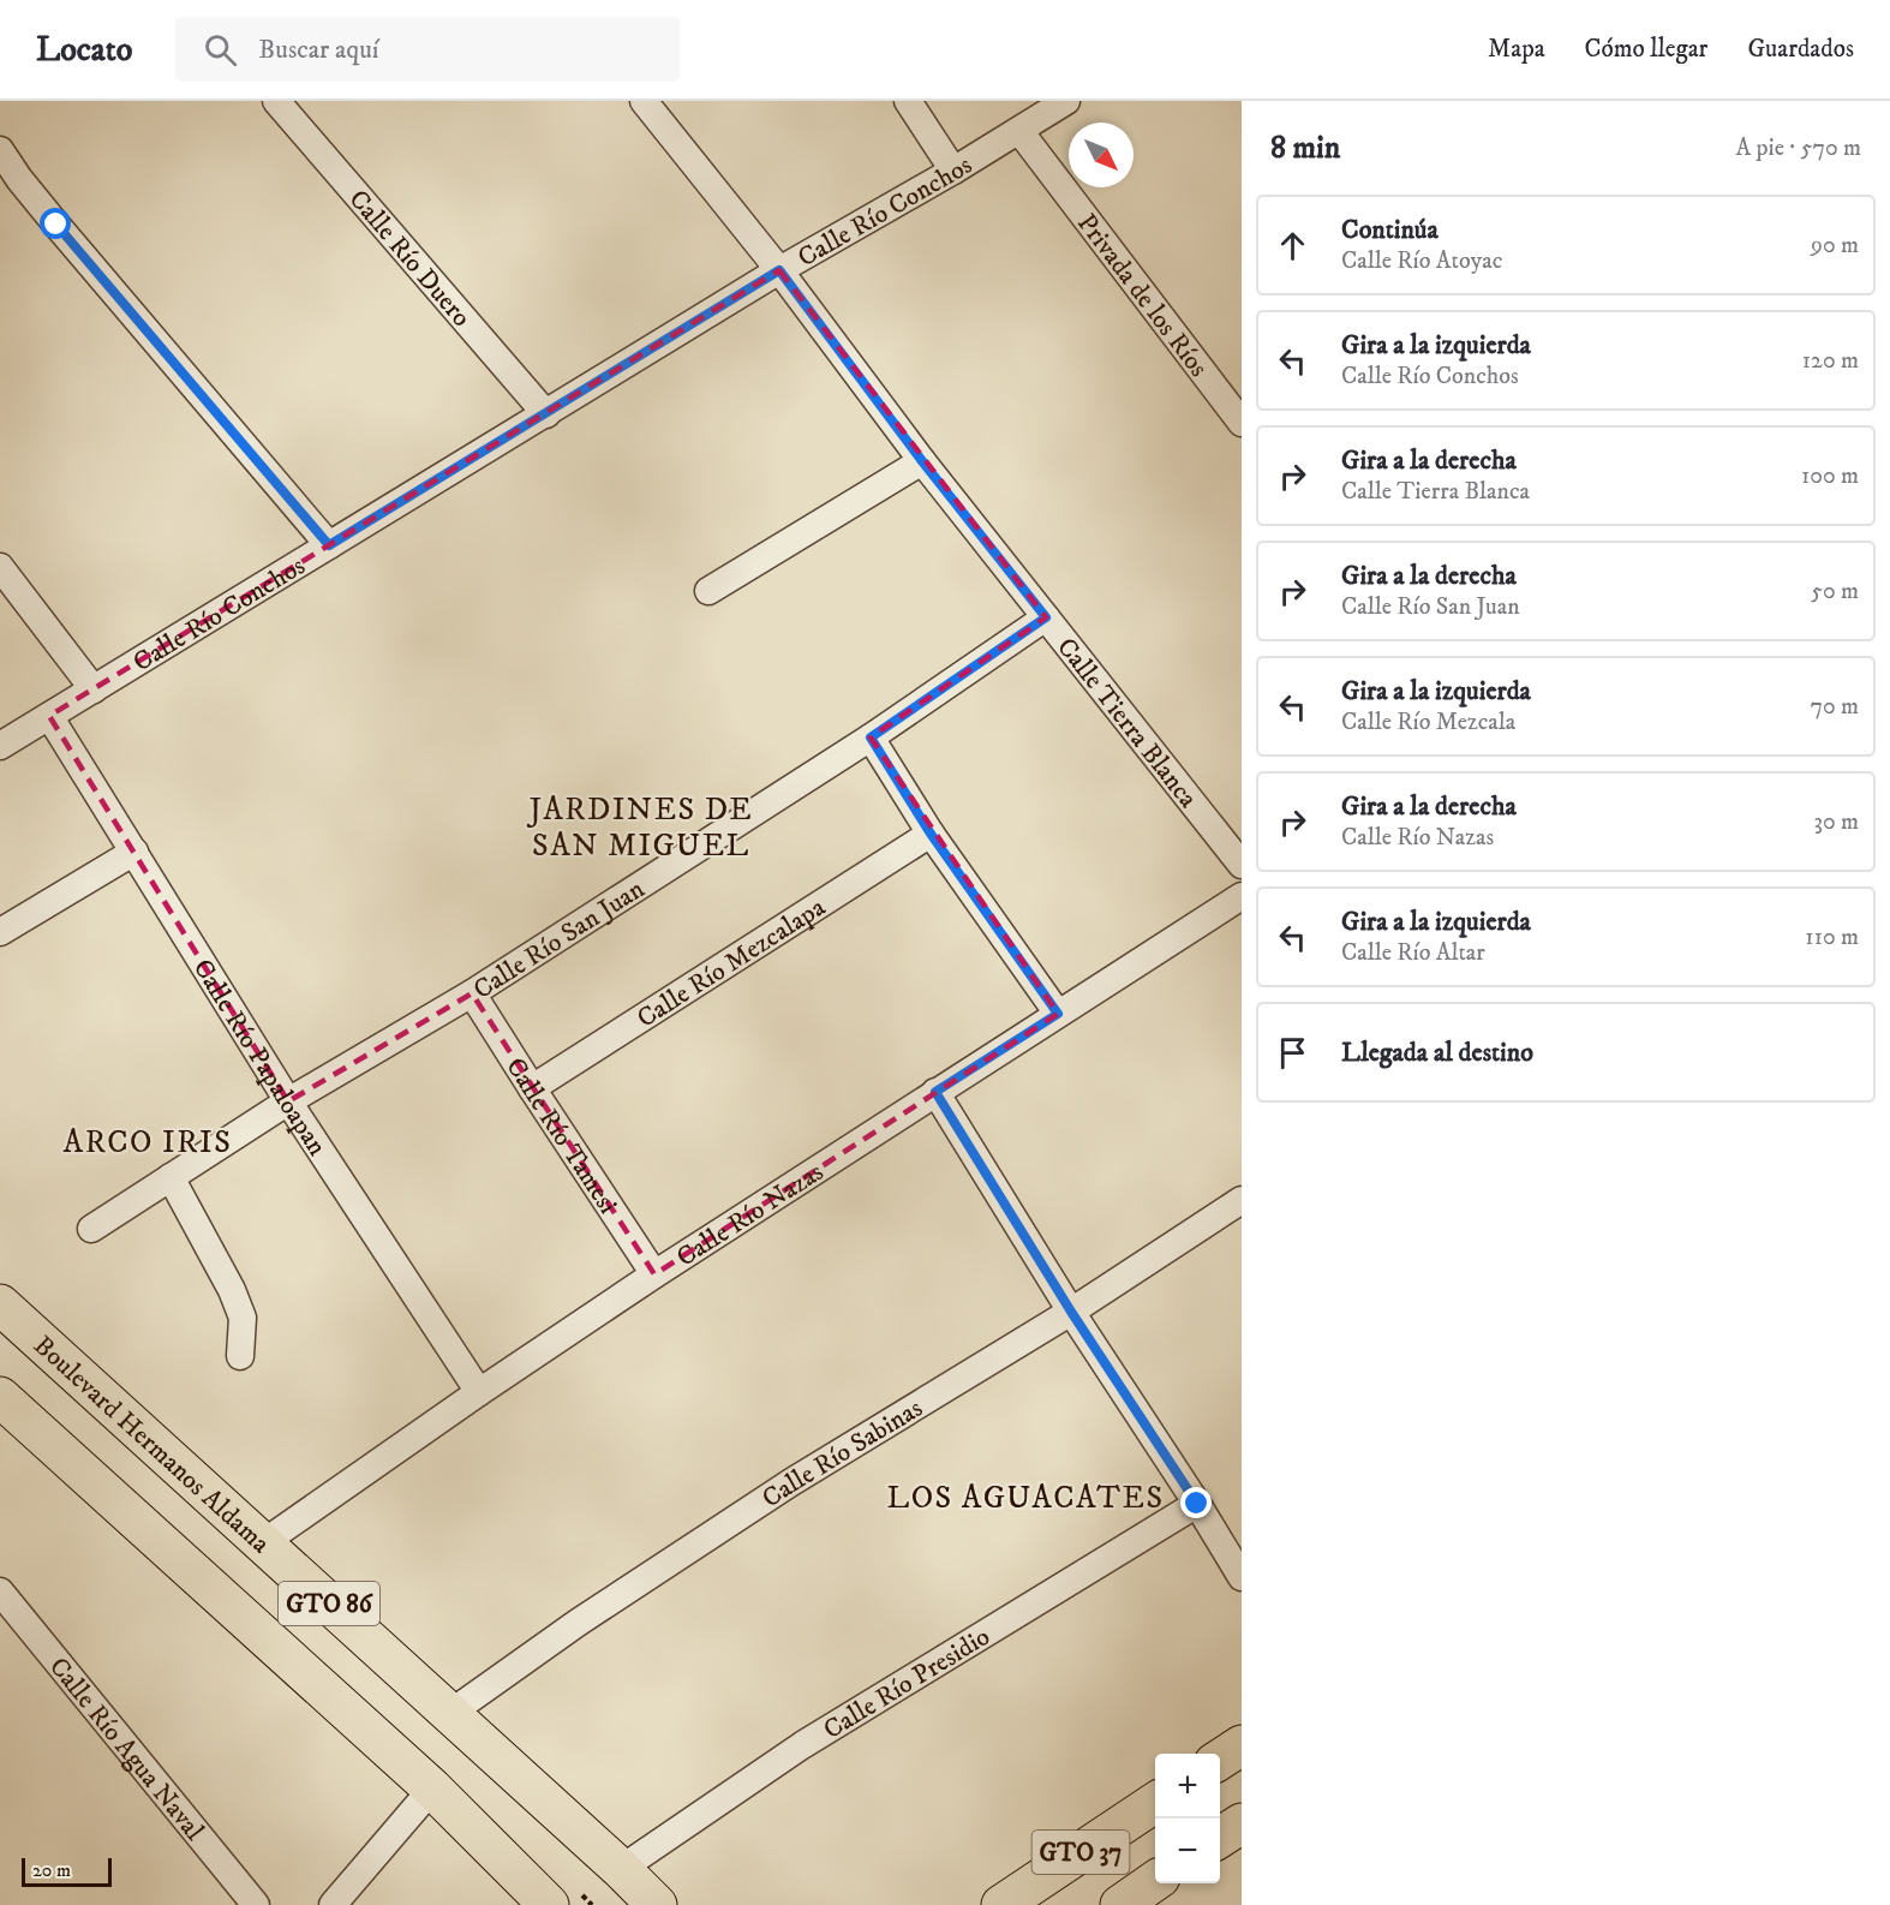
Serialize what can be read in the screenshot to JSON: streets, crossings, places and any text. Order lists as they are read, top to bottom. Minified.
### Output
{"streets":{"main road":["Boulevard Hermanos Aldama","GTO 86","GTO 37"],"street":["Calle Río Conchos","Calle Río Duero","Privada de los Ríos","Calle Tierra Blanca","Calle Río San Juan","Calle Río Mezcalapa","Calle Río Papaloapan","Calle Río Tamesi","Calle Río Nazas","Calle Río Sabinas","Calle Río Presidio","Calle Río Agua Naval"]},"crossings":[["Calle Río Conchos","Calle Río Duero"],["Calle Río Conchos","Privada de los Ríos"],["Calle Río Conchos","Calle Tierra Blanca"],["Calle Río Conchos","Calle Río Papaloapan"],["Calle Tierra Blanca","Calle Río San Juan"],["Calle Río San Juan","Calle Río Papaloapan"],["Calle Río San Juan","Calle Río Tamesi"],["Calle Río Mezcalapa","Calle Río Tamesi"],["Calle Río Papaloapan","Calle Río Nazas"],["Calle Río Tamesi","Calle Río Nazas"],["Calle Río Nazas","Boulevard Hermanos Aldama"],["Boulevard Hermanos Aldama","Calle Río Sabinas"],["Boulevard Hermanos Aldama","Calle Río Presidio"]],"districts":["JARDINES DE SAN MIGUEL","ARCO IRIS","LOS AGUACATES"],"scale_bar":"20 m","north":"bottom right","page":{"header":"Locato","search":"Buscar aquí","nav":["Mapa","Cómo llegar","Guardados"],"heading":["8 min","A pie · 570 m"],"list":[["Continúa","Calle Río Atoyac","90 m"],["Gira a la izquierda","Calle Río Conchos","120 m"],["Gira a la derecha","Calle Tierra Blanca","100 m"],["Gira a la derecha","Calle Río San Juan","50 m"],["Gira a la izquierda","Calle Río Mezcala","70 m"],["Gira a la derecha","Calle Río Nazas","30 m"],["Gira a la izquierda","Calle Río Altar","110 m"],"Llegada al destino"],"map_buttons":["+","−"],"scale":"20 m"}}
